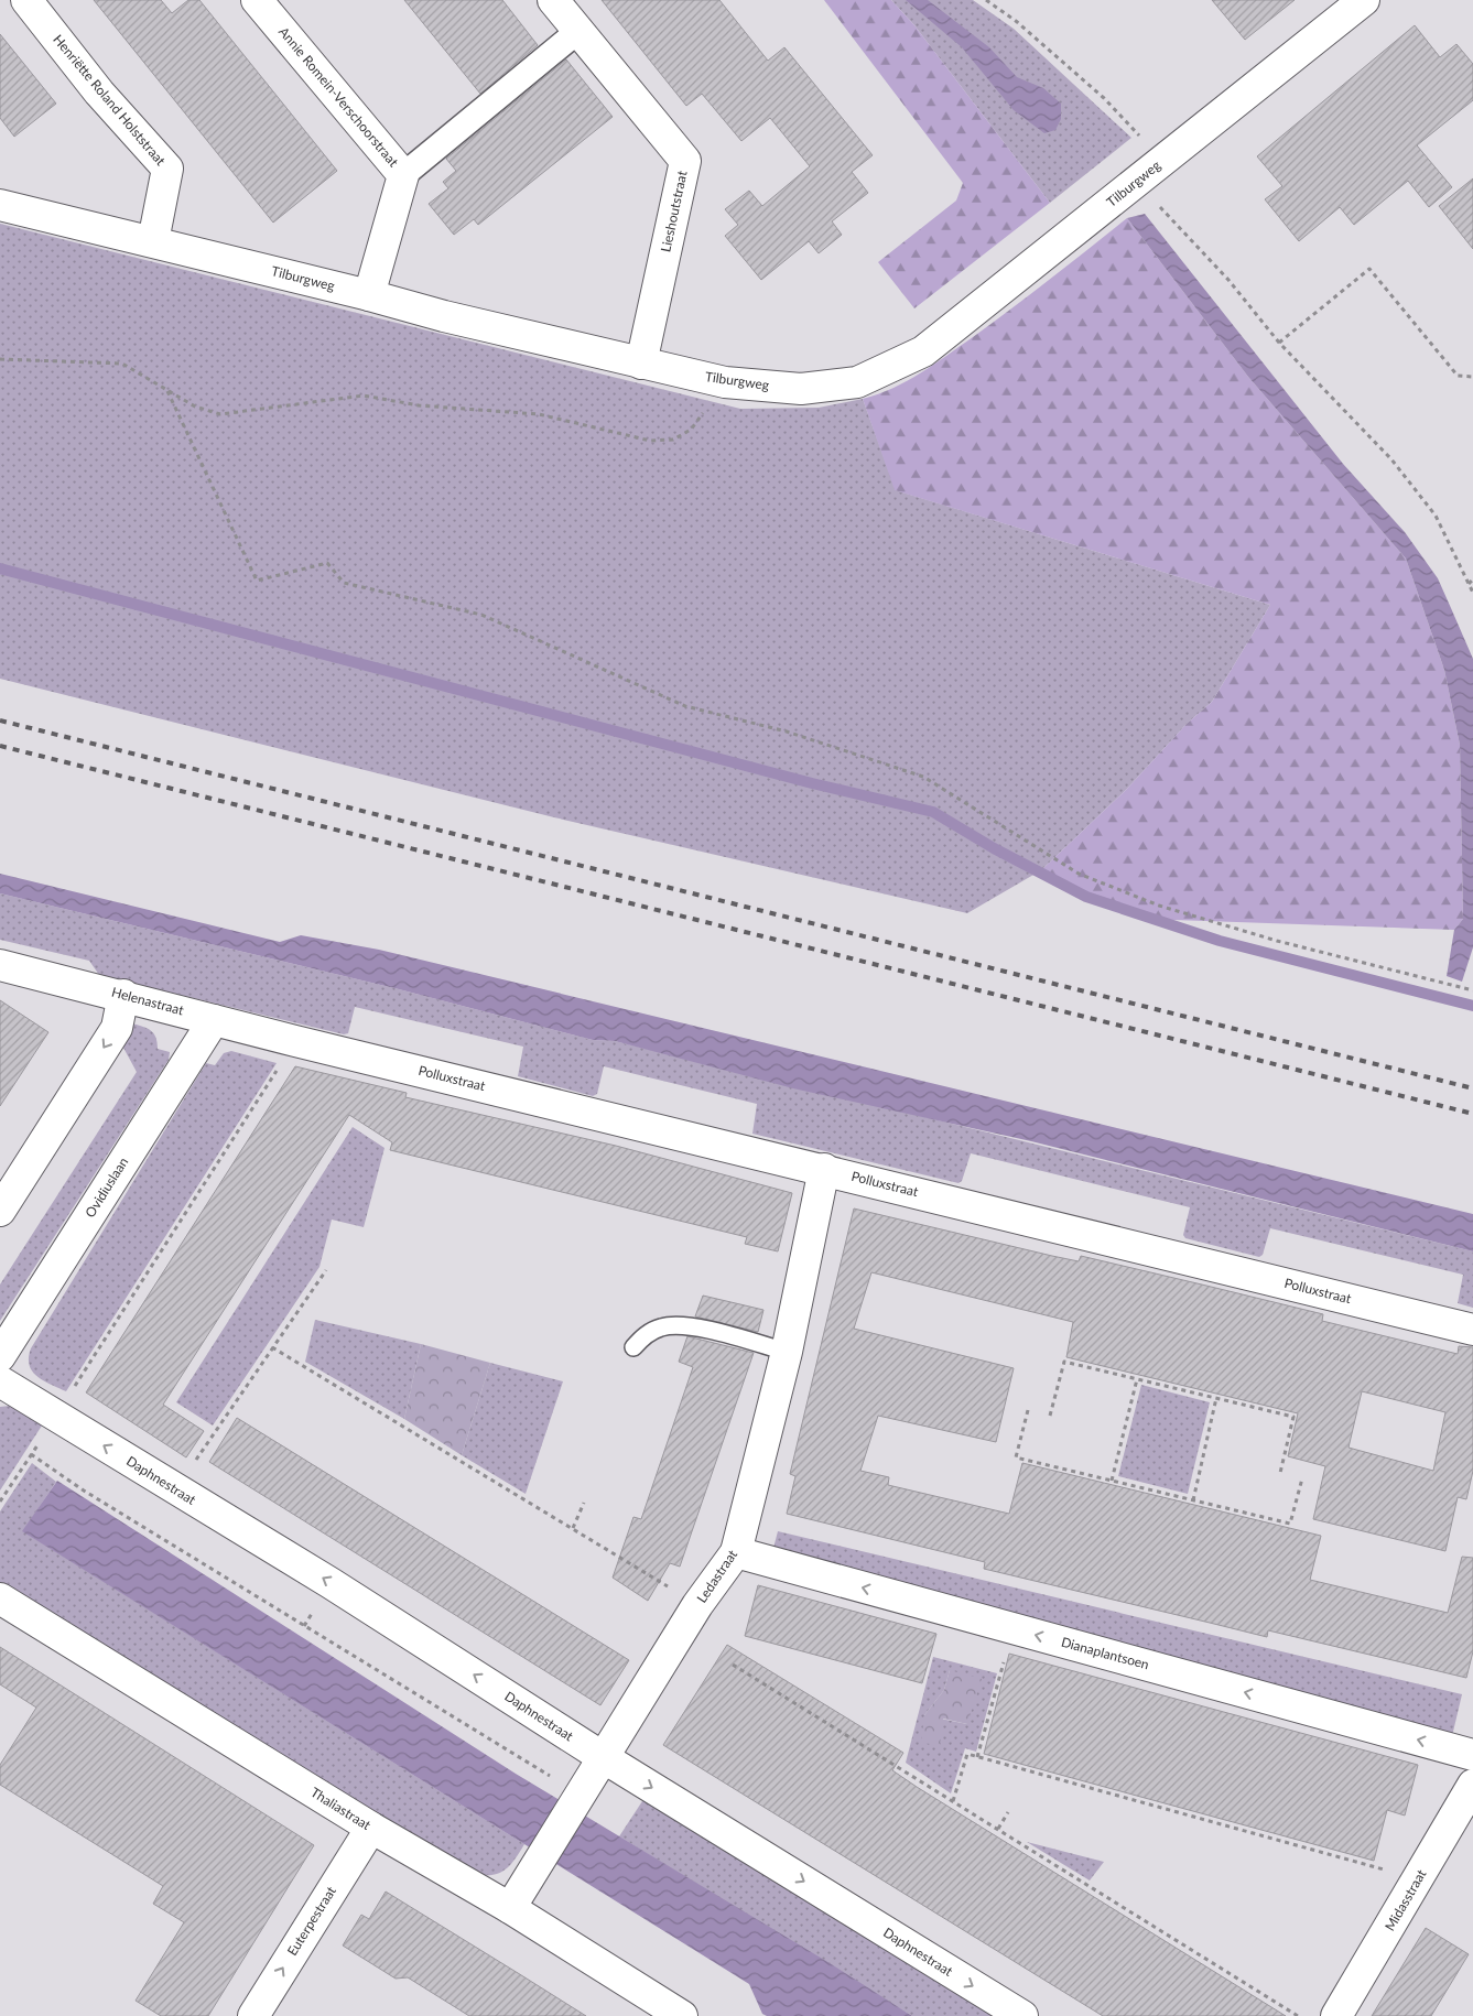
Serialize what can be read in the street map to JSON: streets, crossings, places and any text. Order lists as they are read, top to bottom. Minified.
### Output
{"streets":{"street":["Annie Romein-Verschoorstraat","Henriëtte Roland Holststraat","Tilburgweg","Lieshoutstraat","Helenastraat","Polluxstraat","Ovidiuslaan","Daphnestraat","Ledastraat","Dianaplantsoen","Thaliastraat","Midasstraat","Euterpestraat"]},"crossings":[["Annie Romein-Verschoorstraat","Tilburgweg"],["Henriëtte Roland Holststraat","Tilburgweg"],["Tilburgweg","Lieshoutstraat"],["Helenastraat","Polluxstraat"],["Helenastraat","Ovidiuslaan"],["Polluxstraat","Ledastraat"],["Daphnestraat","Ledastraat"],["Ledastraat","Dianaplantsoen"],["Ledastraat","Thaliastraat"],["Thaliastraat","Euterpestraat"]],"one_way":["Dianaplantsoen","Euterpestraat"]}
